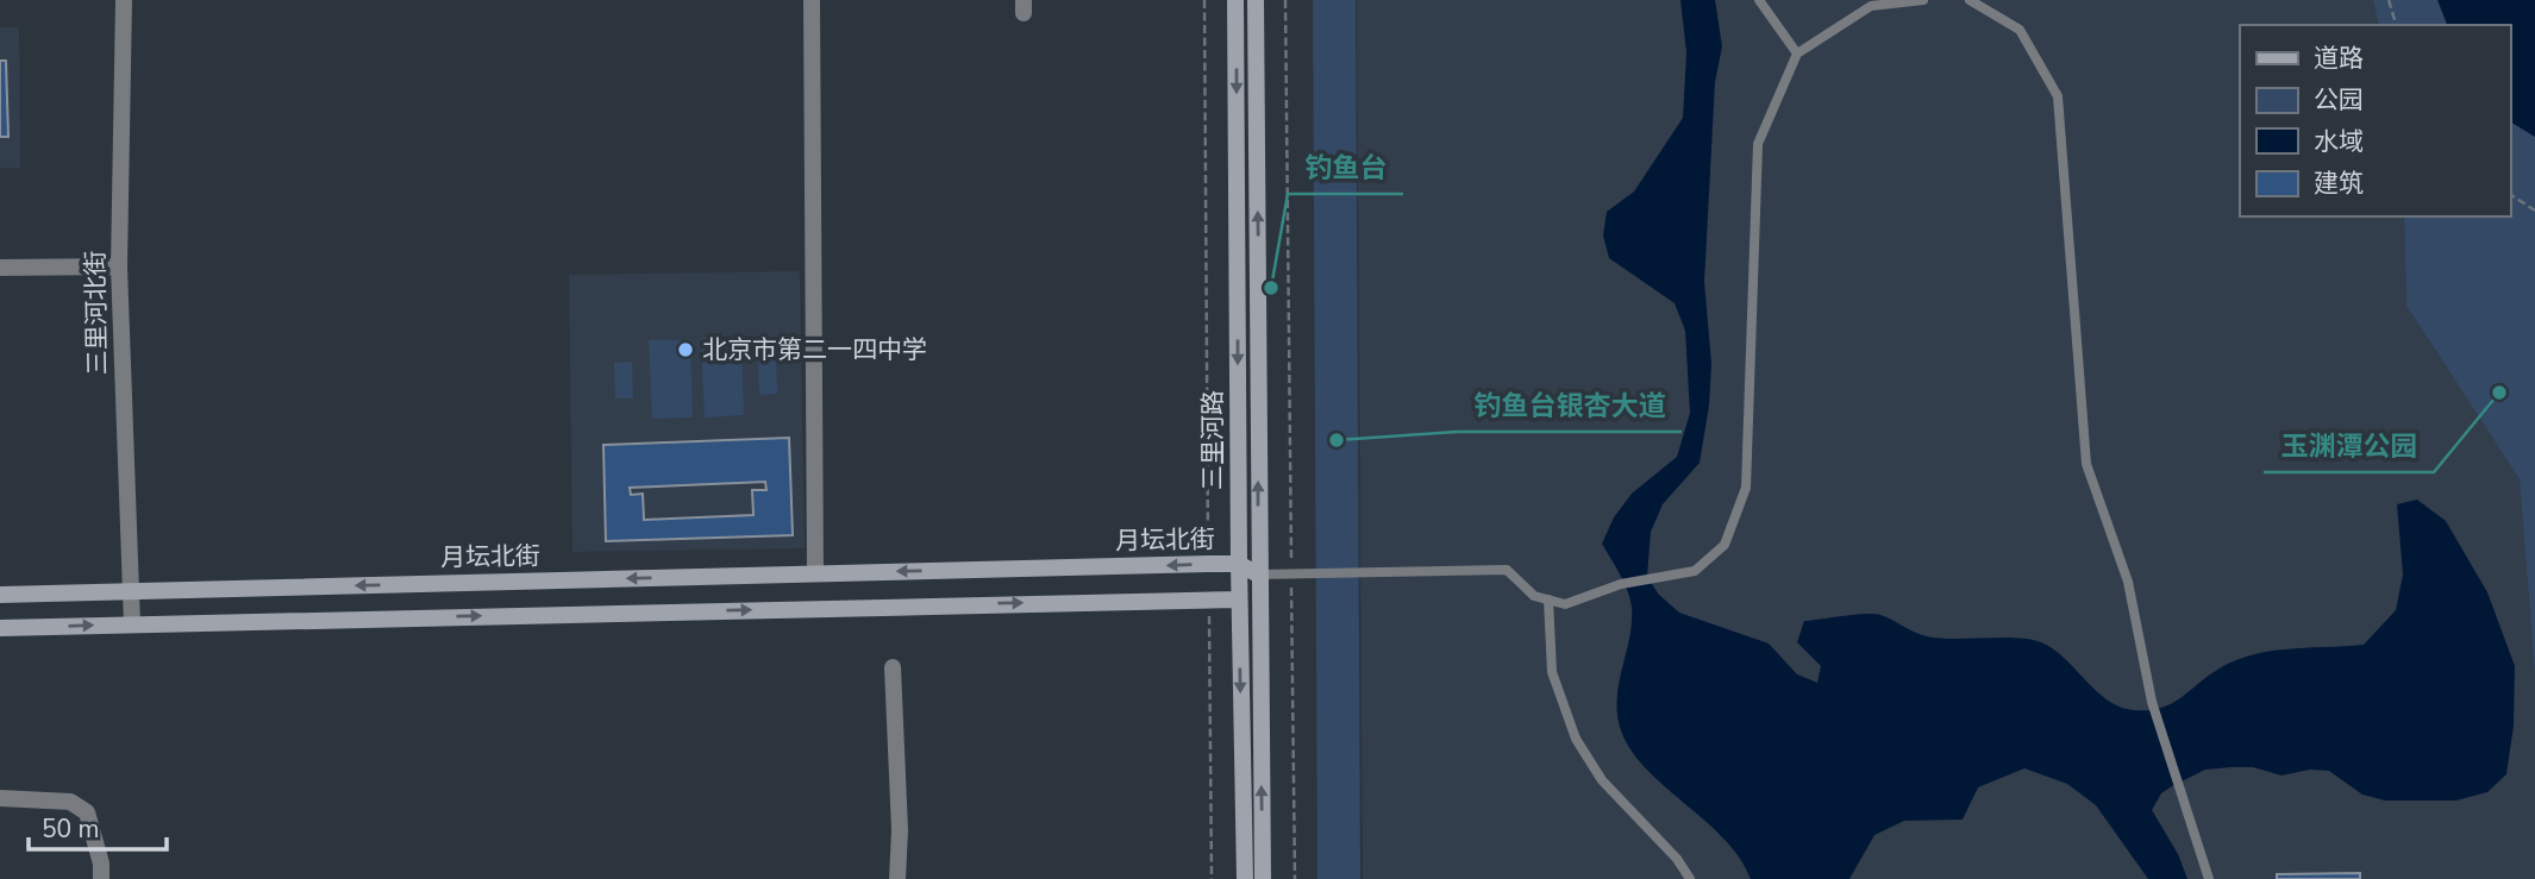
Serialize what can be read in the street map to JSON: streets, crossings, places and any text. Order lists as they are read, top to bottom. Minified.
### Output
{"streets":{"main road":["三里河路","月坛北街"],"street":["三里河北街"]},"crossings":[["三里河北街","月坛北街"],["三里河路","月坛北街"]],"places":["钓鱼台","北京市第二一四中学","玉渊潭公园","钓鱼台银杏大道"],"legend":["道路","公园","水域","建筑"],"scale_bar":"50 m"}
